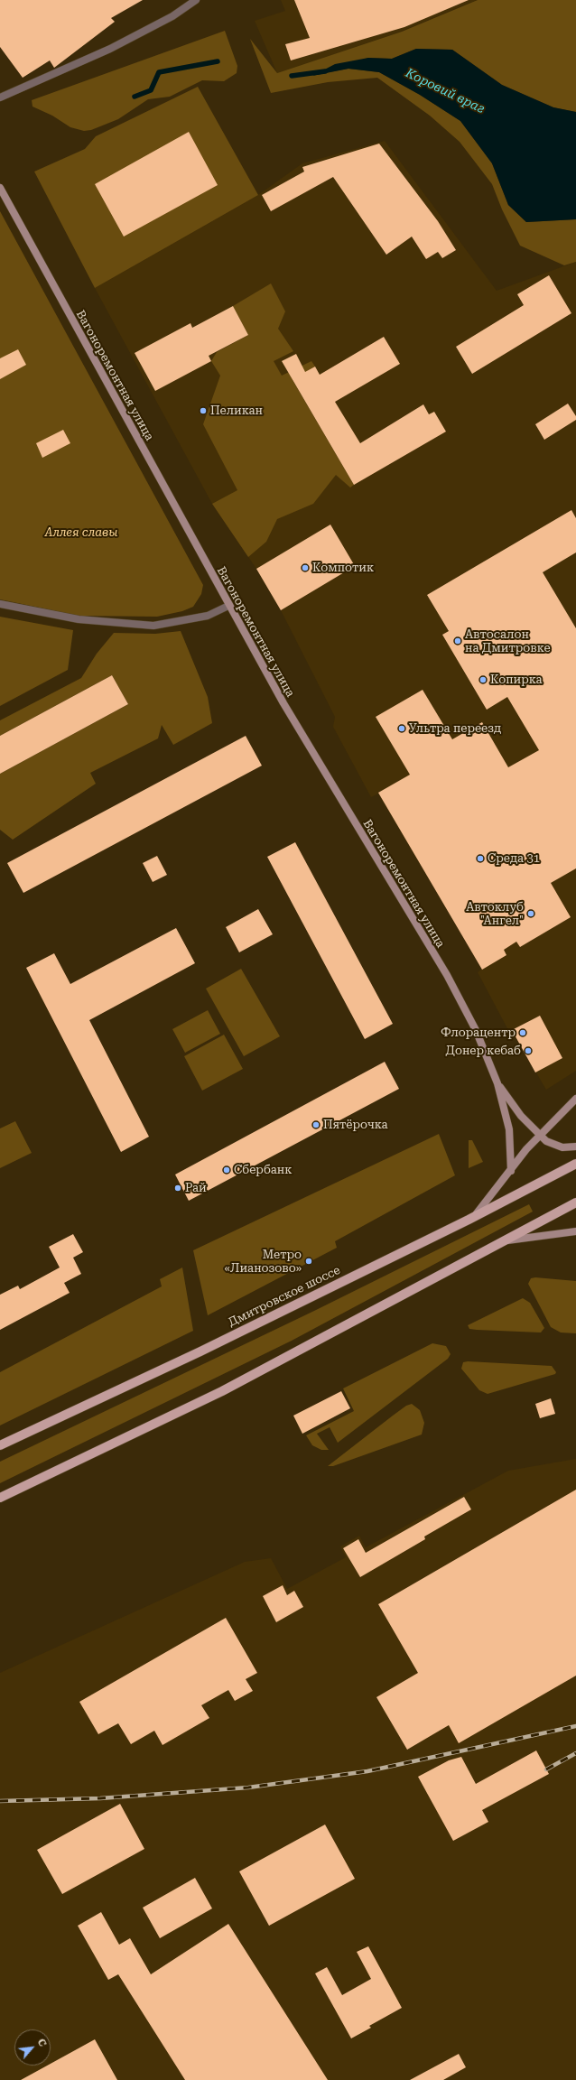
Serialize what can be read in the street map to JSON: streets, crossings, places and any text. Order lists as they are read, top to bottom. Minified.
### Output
{"streets":{"main road":["Дмитровское шоссе"],"street":["Вагоноремонтная улица"]},"water":["Коровий враг"],"parks":["Аллея славы"],"places":["Пеликан","Компотик","Автосалон на Дмитровке","Копирка","Ультра переезд","Среда 31","Автоклуб \"Ангел\"","Флорацентр","Донер кебаб","Пятёрочка","Сбербанк","Рай","Метро «Лианозово»"],"north":"top right"}
